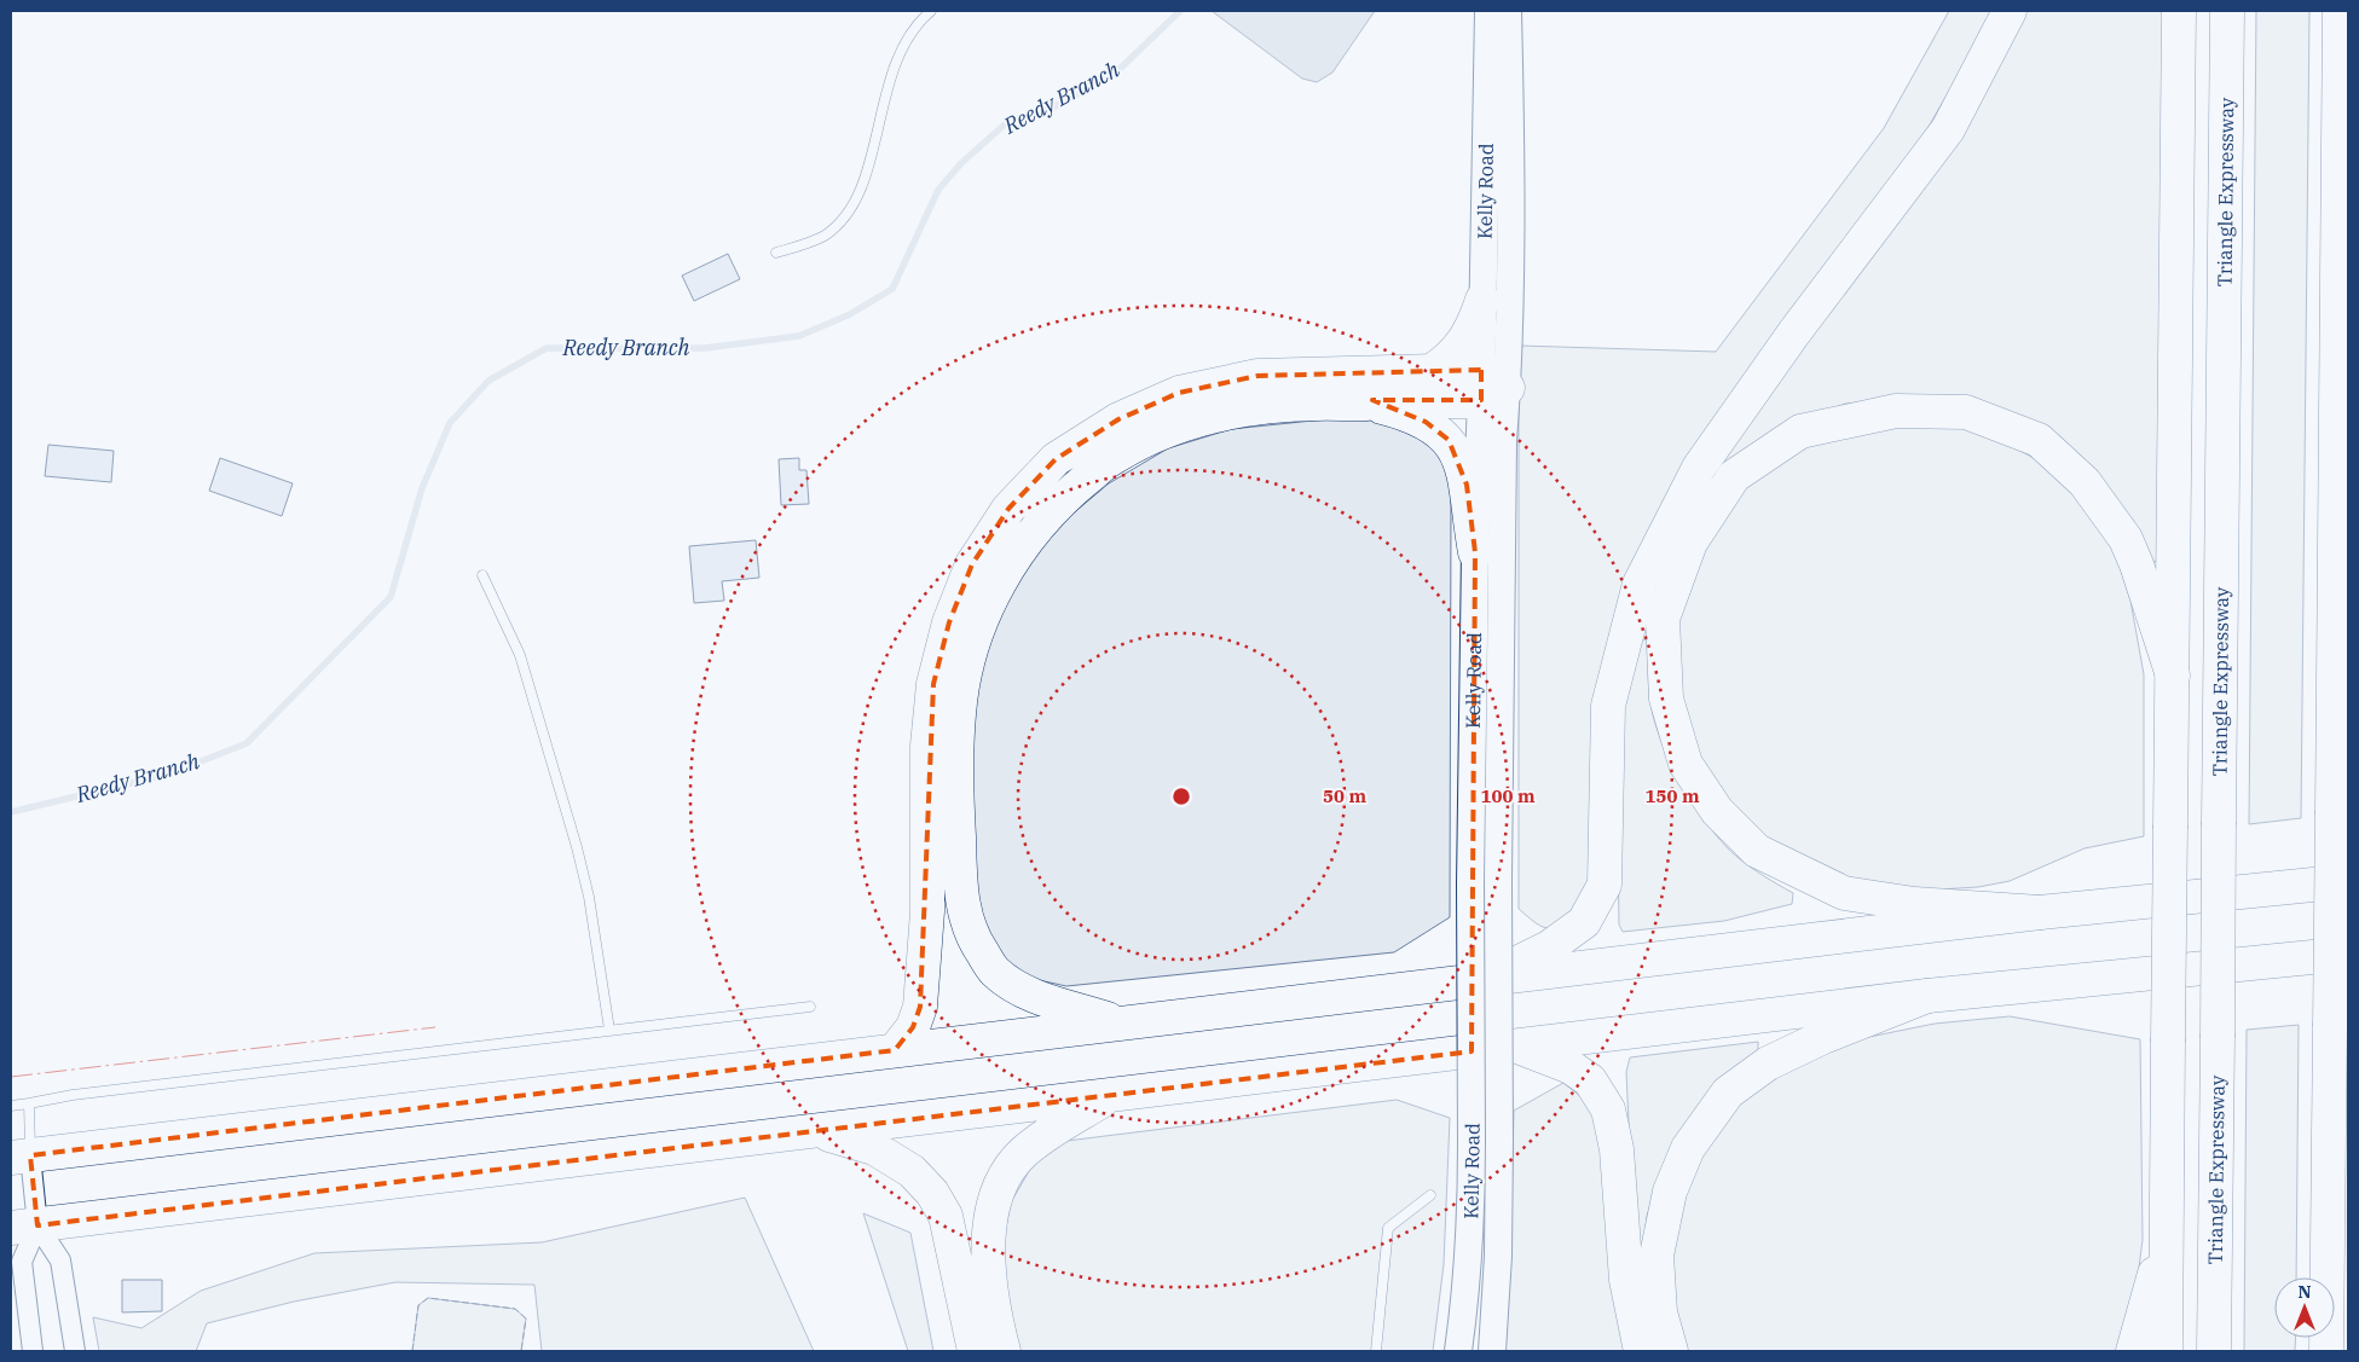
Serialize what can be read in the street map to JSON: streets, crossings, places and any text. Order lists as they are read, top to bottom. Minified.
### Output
{"streets":{"highway":["Triangle Expressway"],"main road":["Kelly Road"]},"water":["Reedy Branch"],"north":"top","rings":["50 m","100 m","150 m"]}
